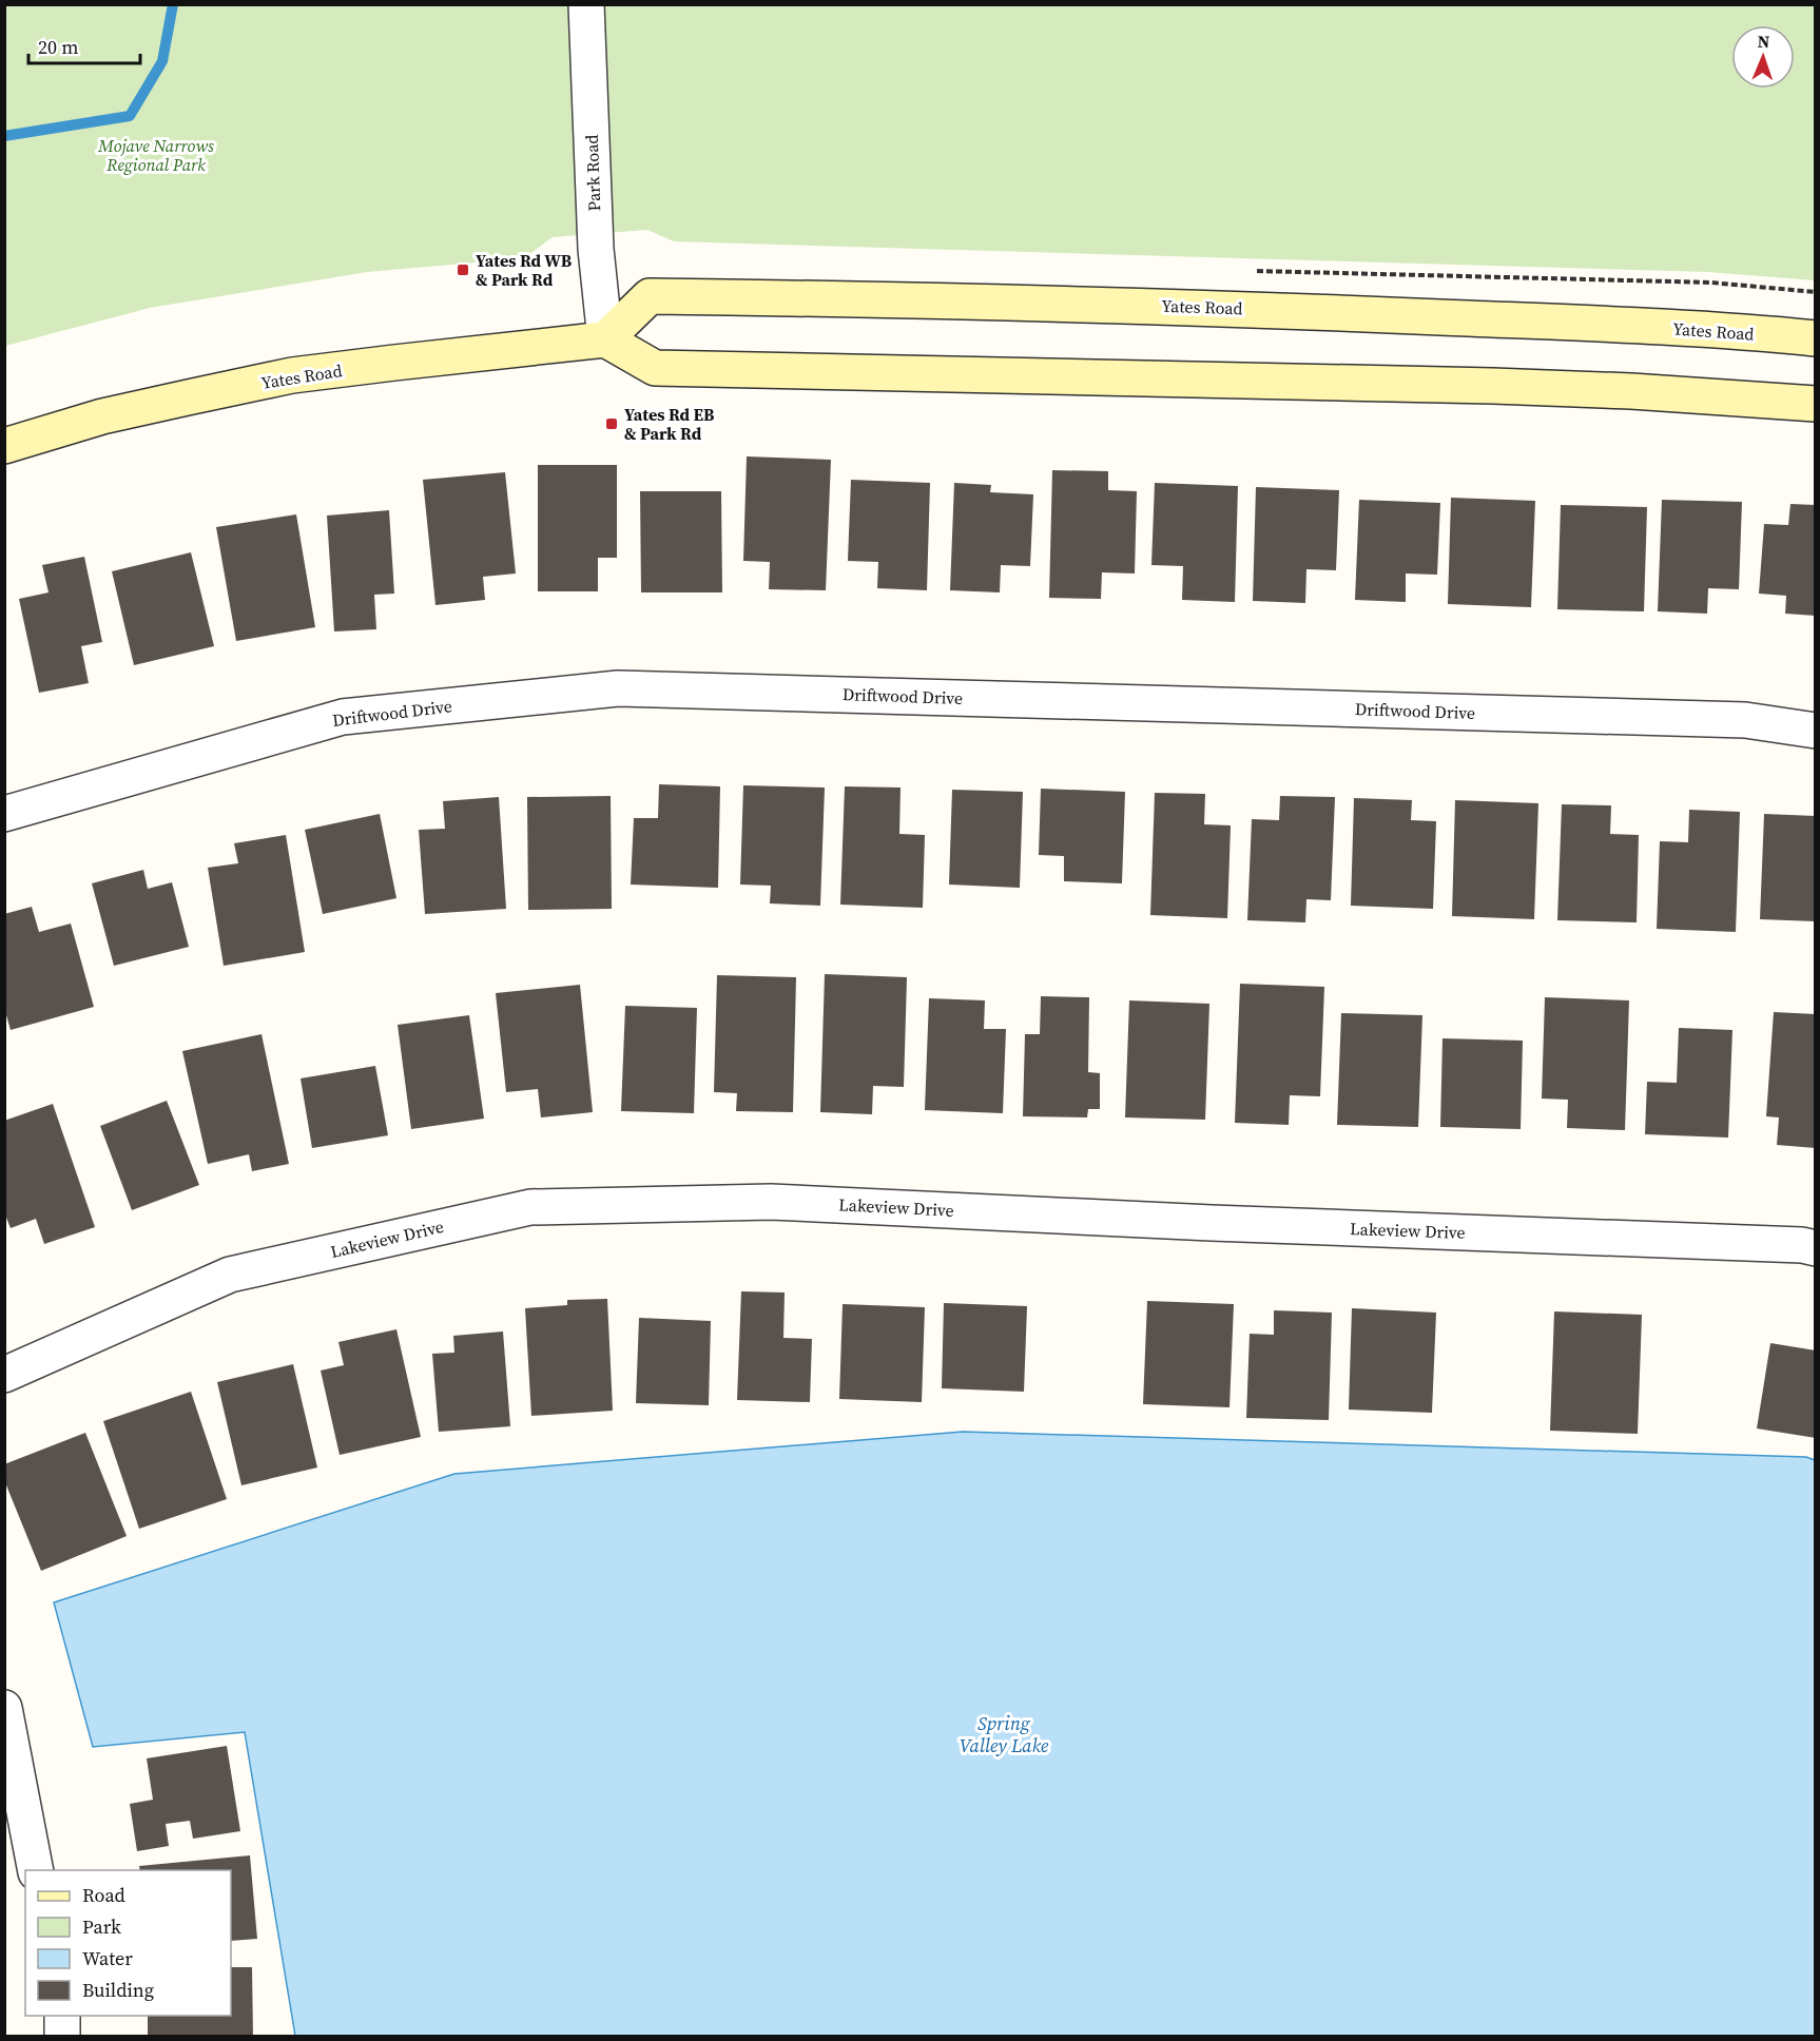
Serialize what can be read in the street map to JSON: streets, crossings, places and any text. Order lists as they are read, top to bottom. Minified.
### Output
{"streets":{"main road":["Yates Road"],"street":["Park Road","Driftwood Drive","Lakeview Drive"]},"crossings":[["Park Road","Yates Road"]],"water":["Spring Valley Lake"],"parks":["Mojave Narrows Regional Park"],"places":{"transit":["Yates Rd WB & Park Rd","Yates Rd EB & Park Rd"]},"legend":["Road","Park","Water","Building"],"scale_bar":"20 m","north":"top"}
